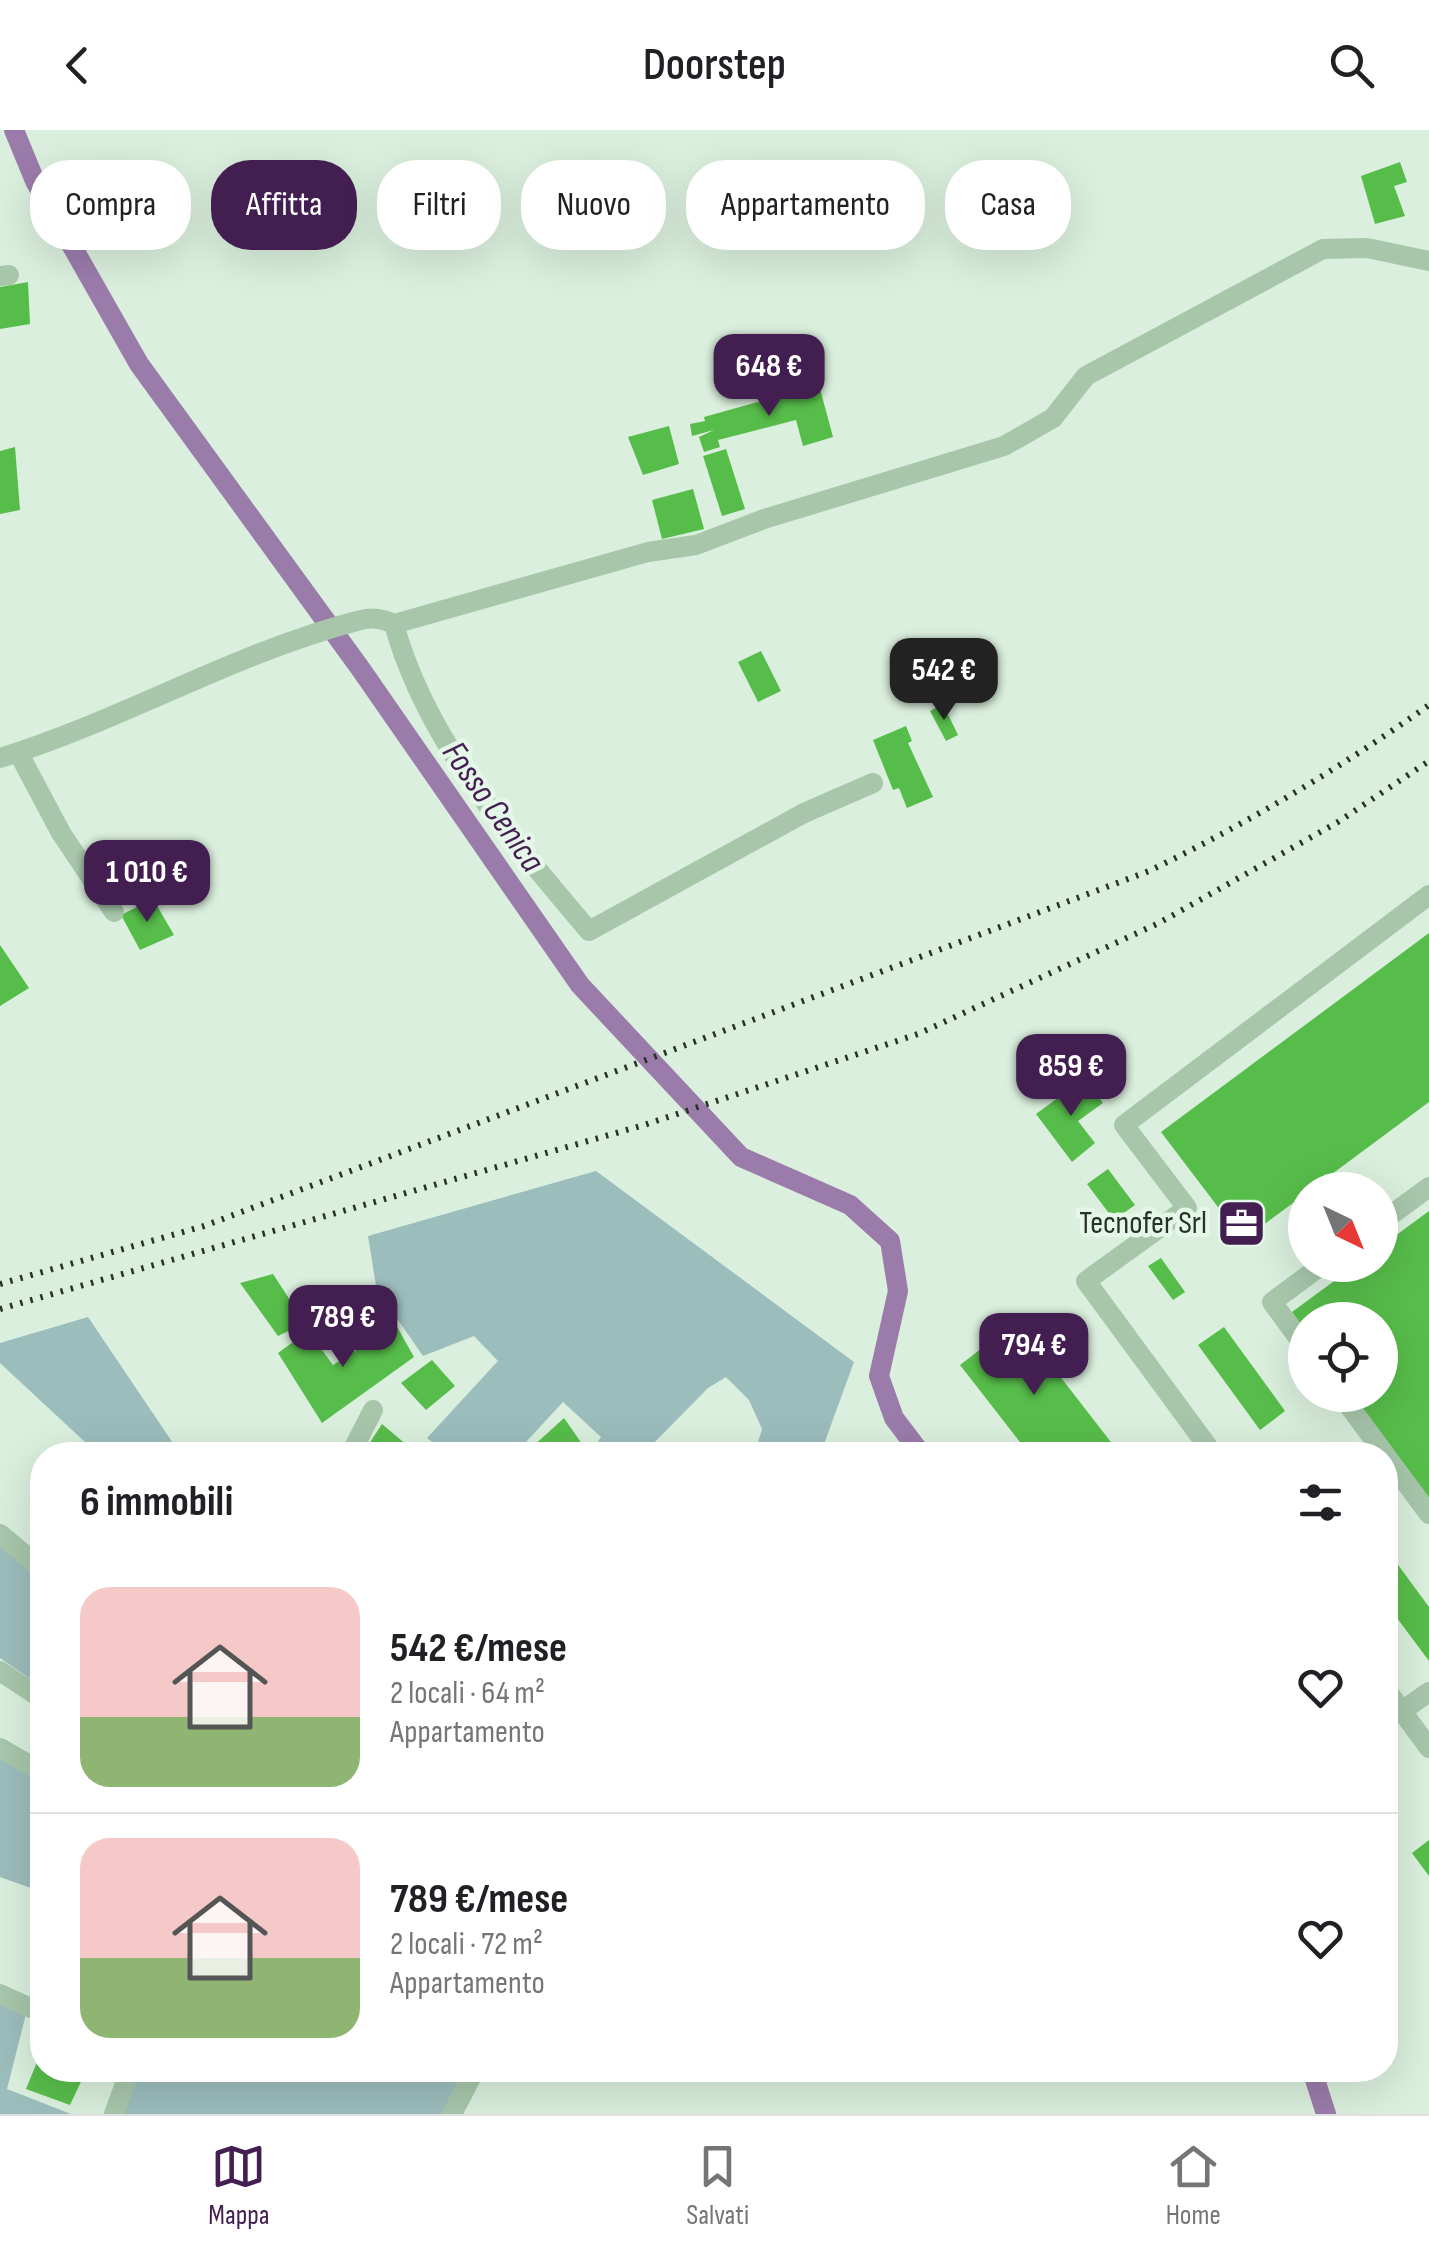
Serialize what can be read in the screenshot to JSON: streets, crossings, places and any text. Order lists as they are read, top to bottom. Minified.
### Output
{"water":["Fosso Cenica"],"places":{"office":["Tecnofer Srl"]},"north":"bottom right","page":{"header":"Doorstep","chip":["Compra","Affitta","Filtri","Nuovo","Appartamento","Casa"],"price":["648 €","542 €","1 010 €","859 €","789 €","794 €"],"heading":"6 immobili","list":[{"name":"542 €/mese","note":"2 locali · 64 m² · Appartamento"},{"name":"789 €/mese","note":"2 locali · 72 m² · Appartamento"}],"tabs":["Mappa","Salvati","Home"]}}
